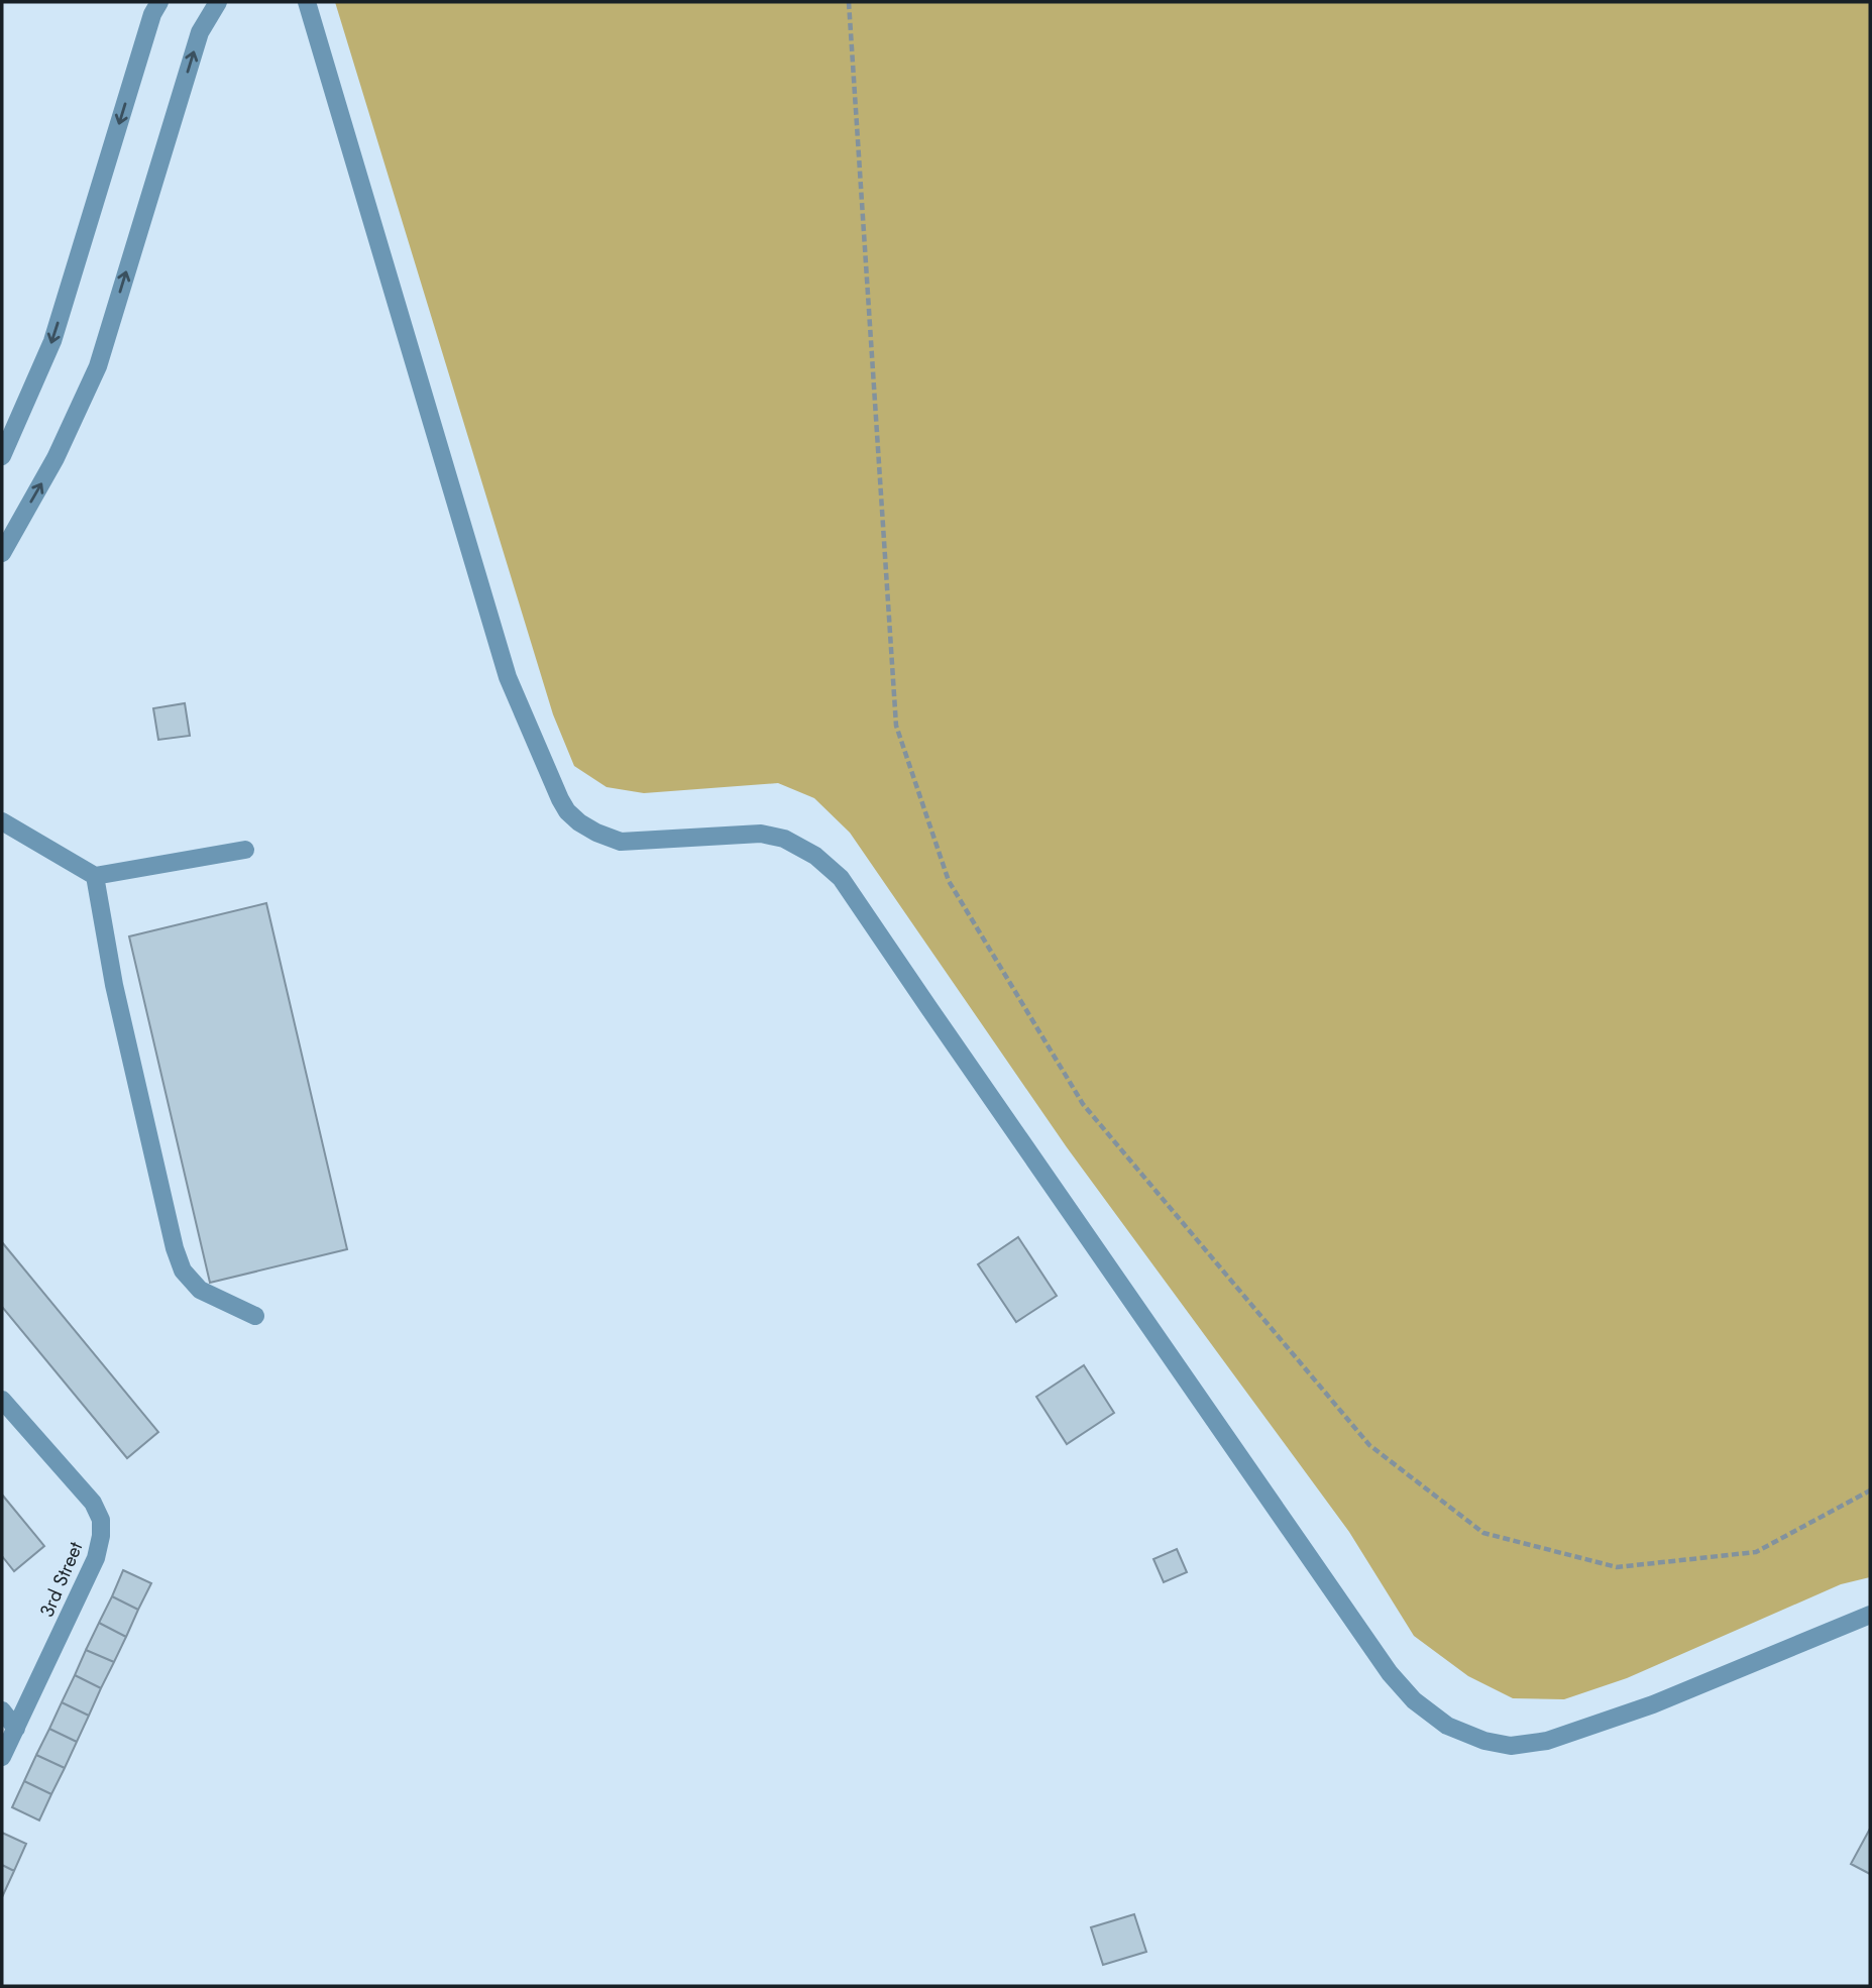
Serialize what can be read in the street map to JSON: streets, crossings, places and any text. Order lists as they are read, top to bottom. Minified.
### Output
{"streets":{"street":["3rd Street"]}}
